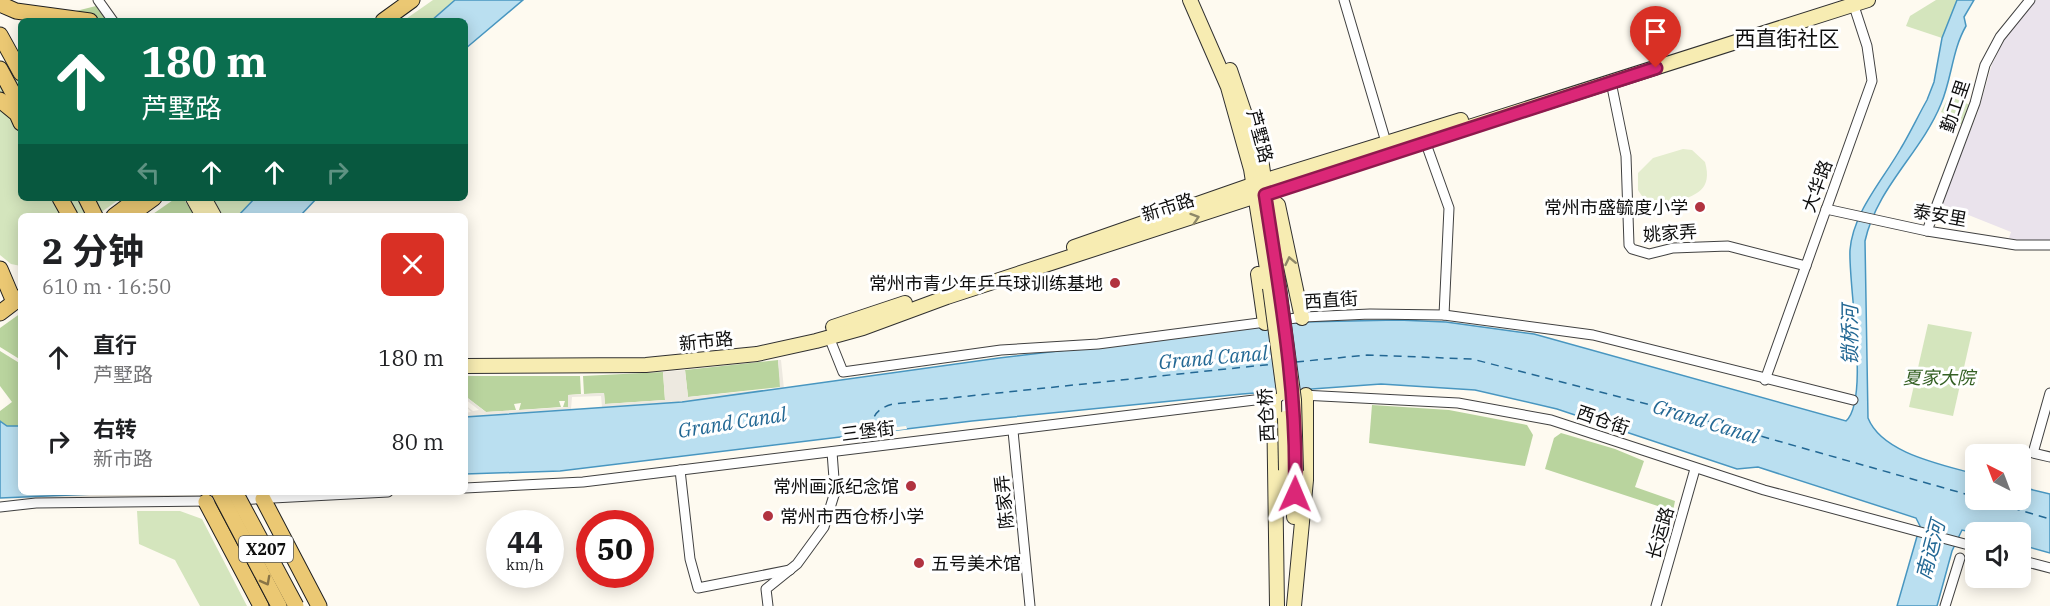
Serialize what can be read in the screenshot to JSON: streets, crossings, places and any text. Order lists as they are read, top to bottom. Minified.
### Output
{"streets":{"main road":["X207"],"street":["勤工里","芦墅路","大华路","新市路","泰安里","姚家弄","西直街","西仓桥","西仓街","三堡街","陈家弄","长运路"]},"crossings":[["勤工里","泰安里"],["芦墅路","新市路"],["芦墅路","西仓桥"],["大华路","新市路"],["大华路","泰安里"],["大华路","姚家弄"],["大华路","西直街"],["新市路","姚家弄"],["新市路","西直街"],["西仓街","三堡街"],["西仓街","长运路"],["三堡街","陈家弄"]],"districts":["西直街社区"],"water":["锁桥河","Grand Canal","南运河"],"parks":["夏家大院"],"places":["常州市盛毓度小学","常州市青少年乒乓球训练基地","常州画派纪念馆","常州市西仓桥小学","五号美术馆"],"north":"top left","page":{"turn":["180 m","芦墅路"],"heading":["2 分钟","610 m · 16:50"],"list":[{"name":"直行","note":"芦墅路","value":"180 m"},{"name":"右转","note":"新市路","value":"80 m"}],"speed":"44 km/h","limit":"50"}}
